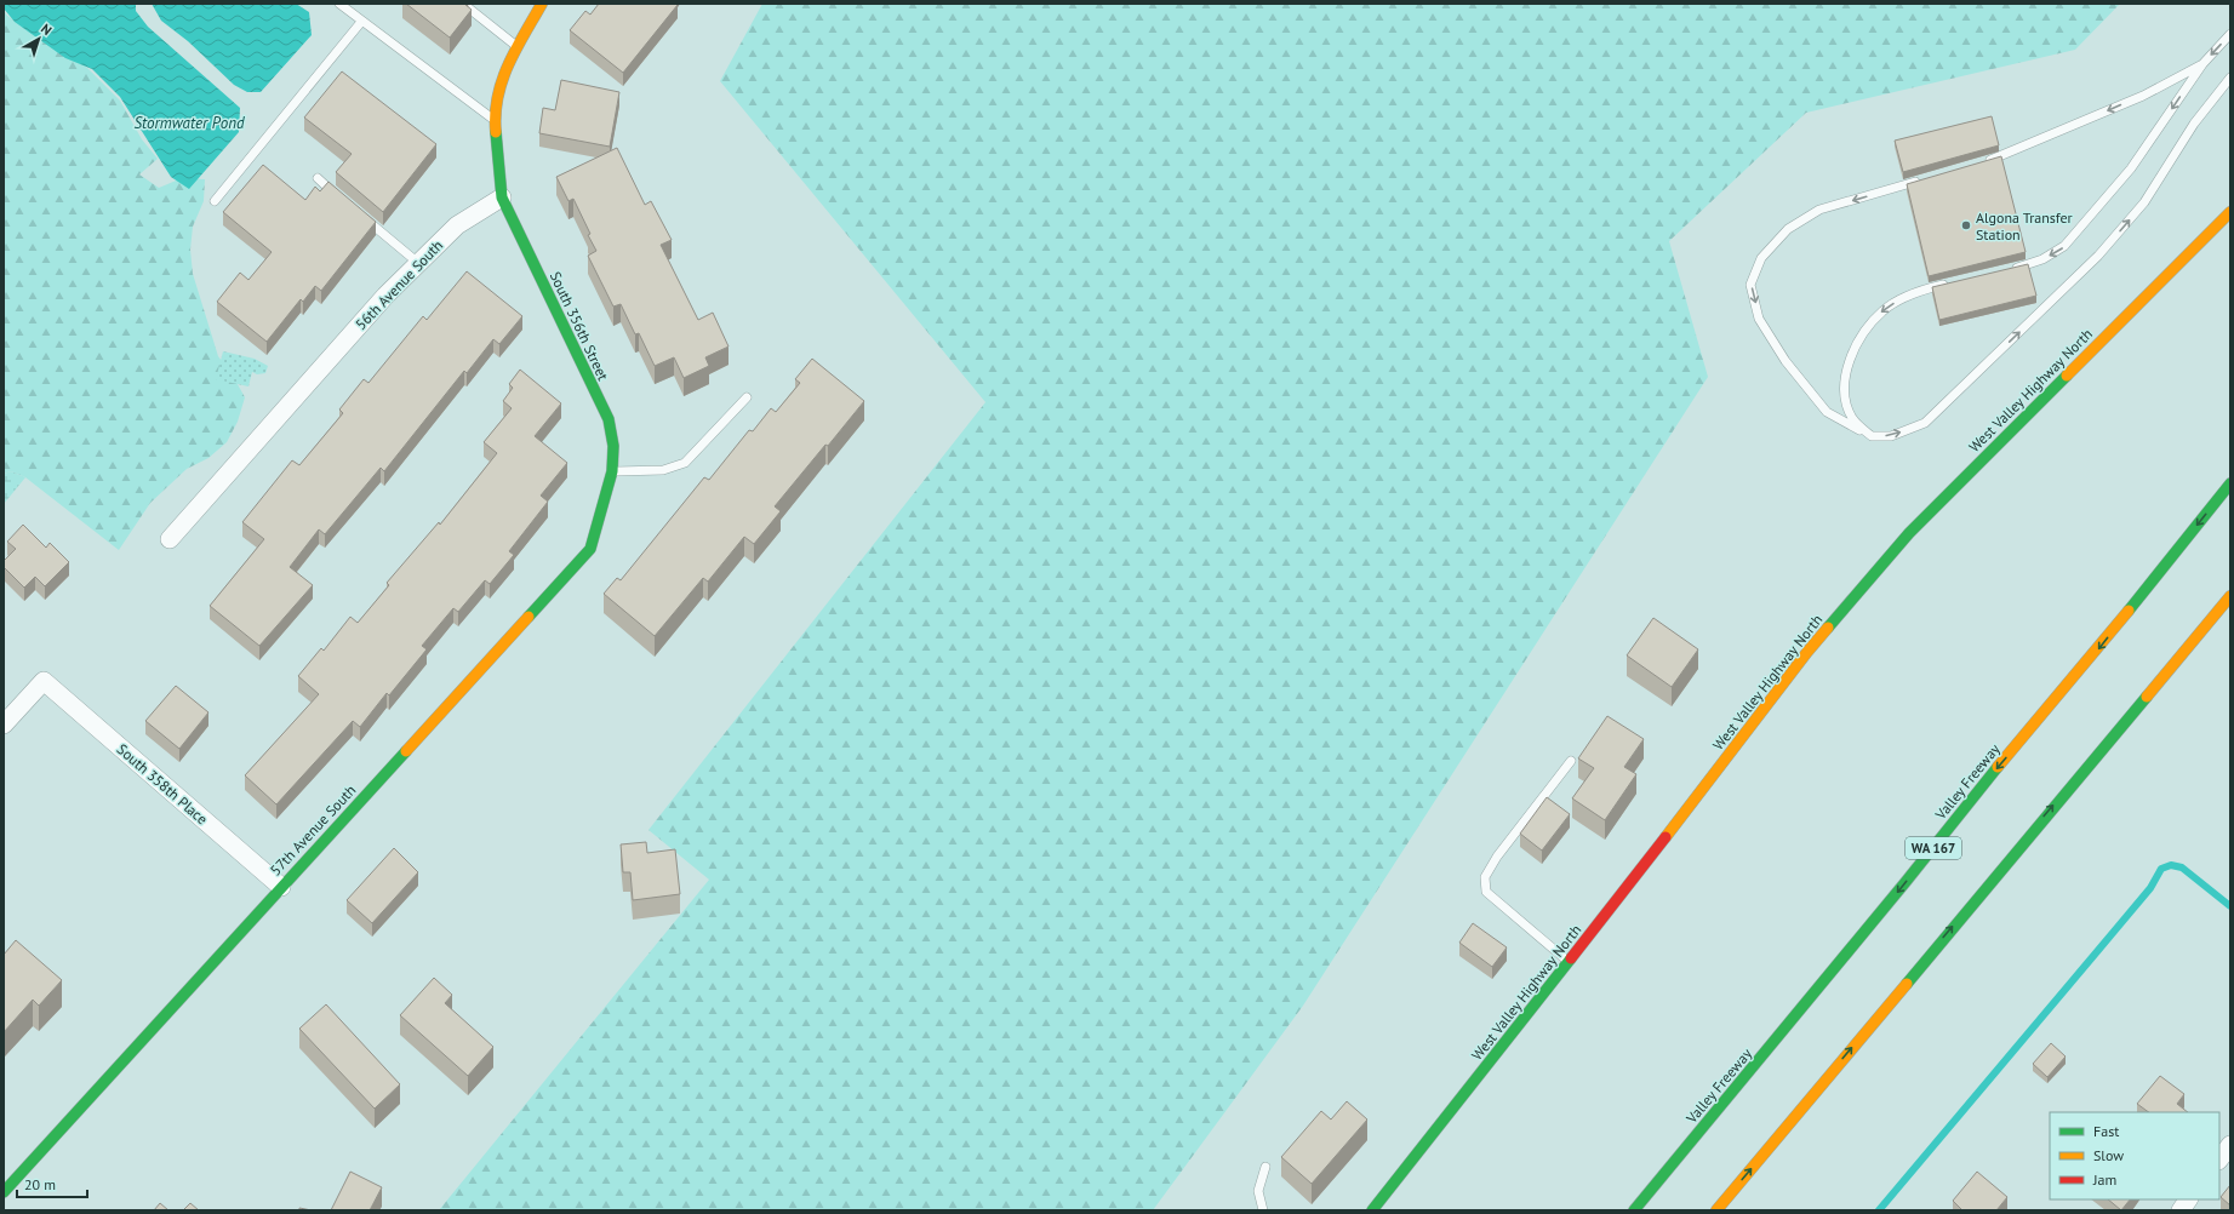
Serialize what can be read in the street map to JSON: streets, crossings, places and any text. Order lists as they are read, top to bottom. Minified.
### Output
{"streets":{"main road":["South 356th Street","West Valley Highway North","Valley Freeway","57th Avenue South","WA 167"],"street":["56th Avenue South","South 358th Place"]},"crossings":[["56th Avenue South","South 356th Street"],["South 356th Street","57th Avenue South"],["South 358th Place","57th Avenue South"]],"water":["Stormwater Pond"],"places":["Algona Transfer Station"],"legend":["Fast","Slow","Jam"],"scale_bar":"20 m","north":"top right"}
